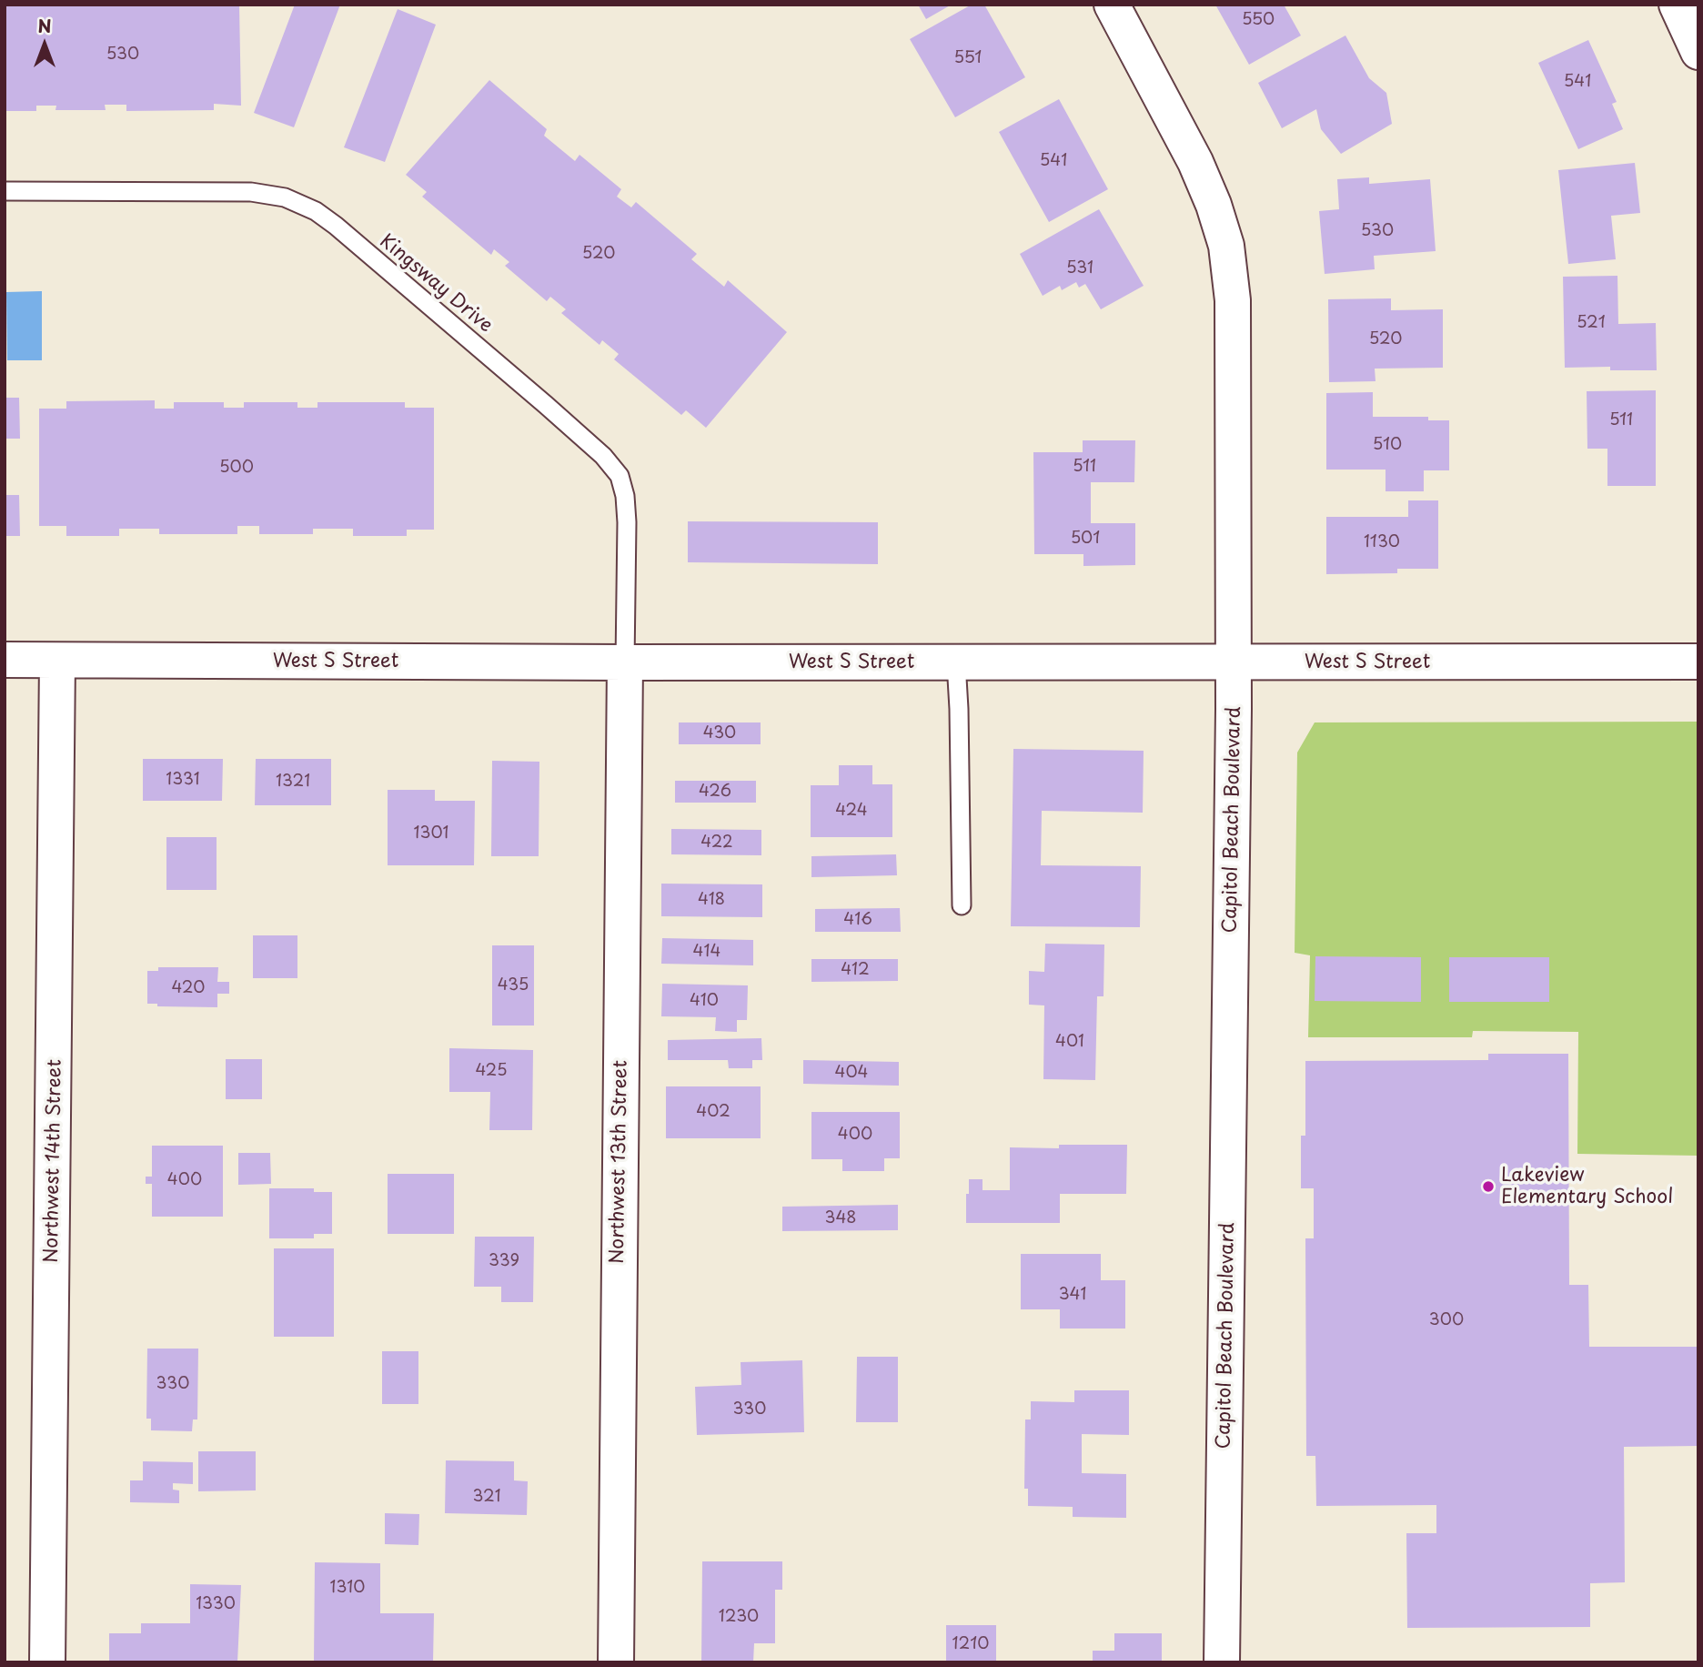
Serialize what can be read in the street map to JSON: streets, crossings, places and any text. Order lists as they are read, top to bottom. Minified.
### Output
{"streets":{"street":["West S Street","Capitol Beach Boulevard","Northwest 14th Street","Northwest 13th Street"],"lane":["Kingsway Drive"]},"crossings":[["Kingsway Drive","West S Street"],["Kingsway Drive","Northwest 13th Street"],["West S Street","Capitol Beach Boulevard"],["West S Street","Northwest 14th Street"],["West S Street","Northwest 13th Street"]],"places":["Lakeview Elementary School"],"house_numbers":["550","530","551","541","541","530","520","531","521","520","511","510","511","500","501","1130","430","1331","1321","426","424","1301","422","418","416","414","412","435","420","410","401","425","404","402","400","400","348","339","341","300","330","330","321","1310","1330","1230","1210"],"north":"top"}
